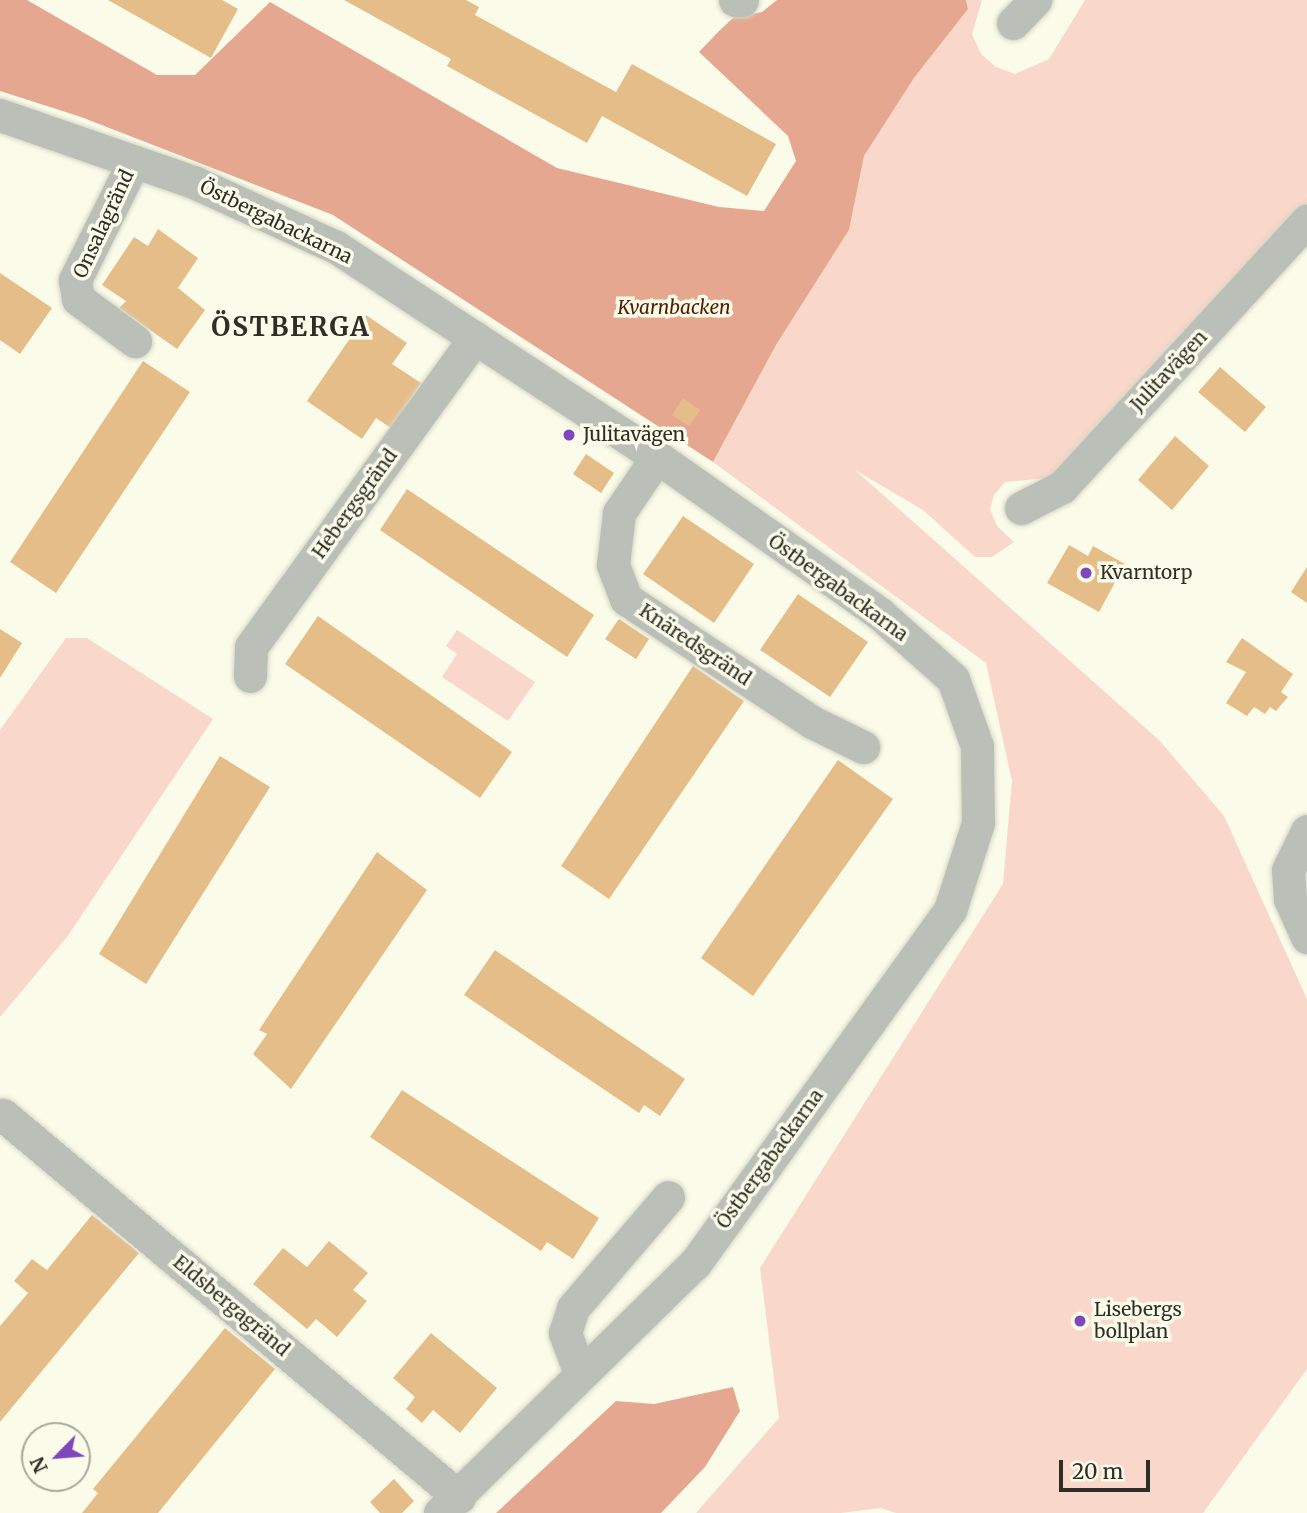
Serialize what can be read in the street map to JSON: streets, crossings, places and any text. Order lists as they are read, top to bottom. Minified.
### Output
{"streets":{"street":["Östbergabackarna","Onsalagränd","Julitavägen","Hebergsgränd","Knäredsgränd","Eldsbergagränd"]},"crossings":[["Östbergabackarna","Onsalagränd"],["Östbergabackarna","Hebergsgränd"],["Östbergabackarna","Knäredsgränd"],["Östbergabackarna","Eldsbergagränd"]],"districts":["ÖSTBERGA"],"parks":["Kvarnbacken"],"places":["Julitavägen","Kvarntorp","Lisebergs bollplan"],"scale_bar":"20 m","north":"bottom left"}
